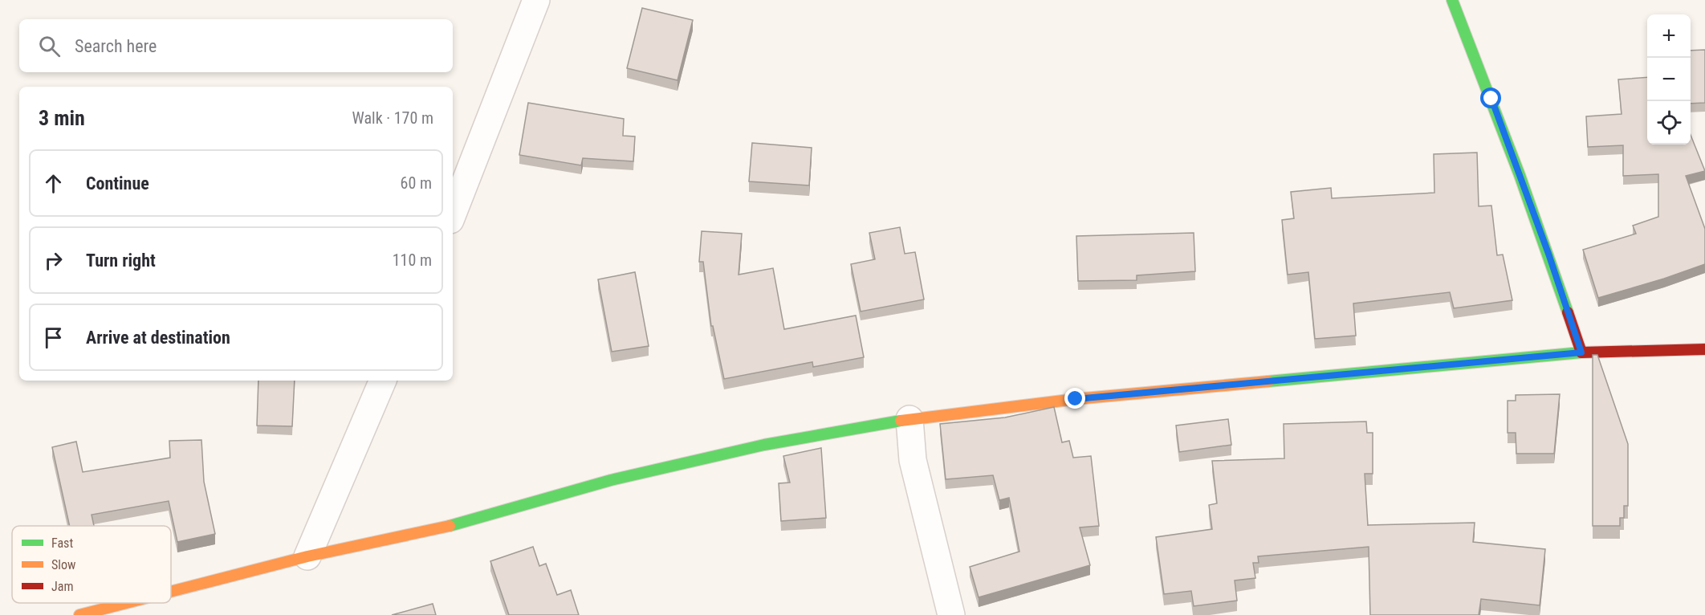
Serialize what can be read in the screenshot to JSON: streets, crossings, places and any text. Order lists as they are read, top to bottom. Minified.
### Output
{"legend":["Fast","Slow","Jam"],"page":{"map_buttons":["+","−"],"search":"Search here","heading":["3 min","Walk · 170 m"],"list":[["Continue","60 m"],["Turn right","110 m"],"Arrive at destination"]}}
